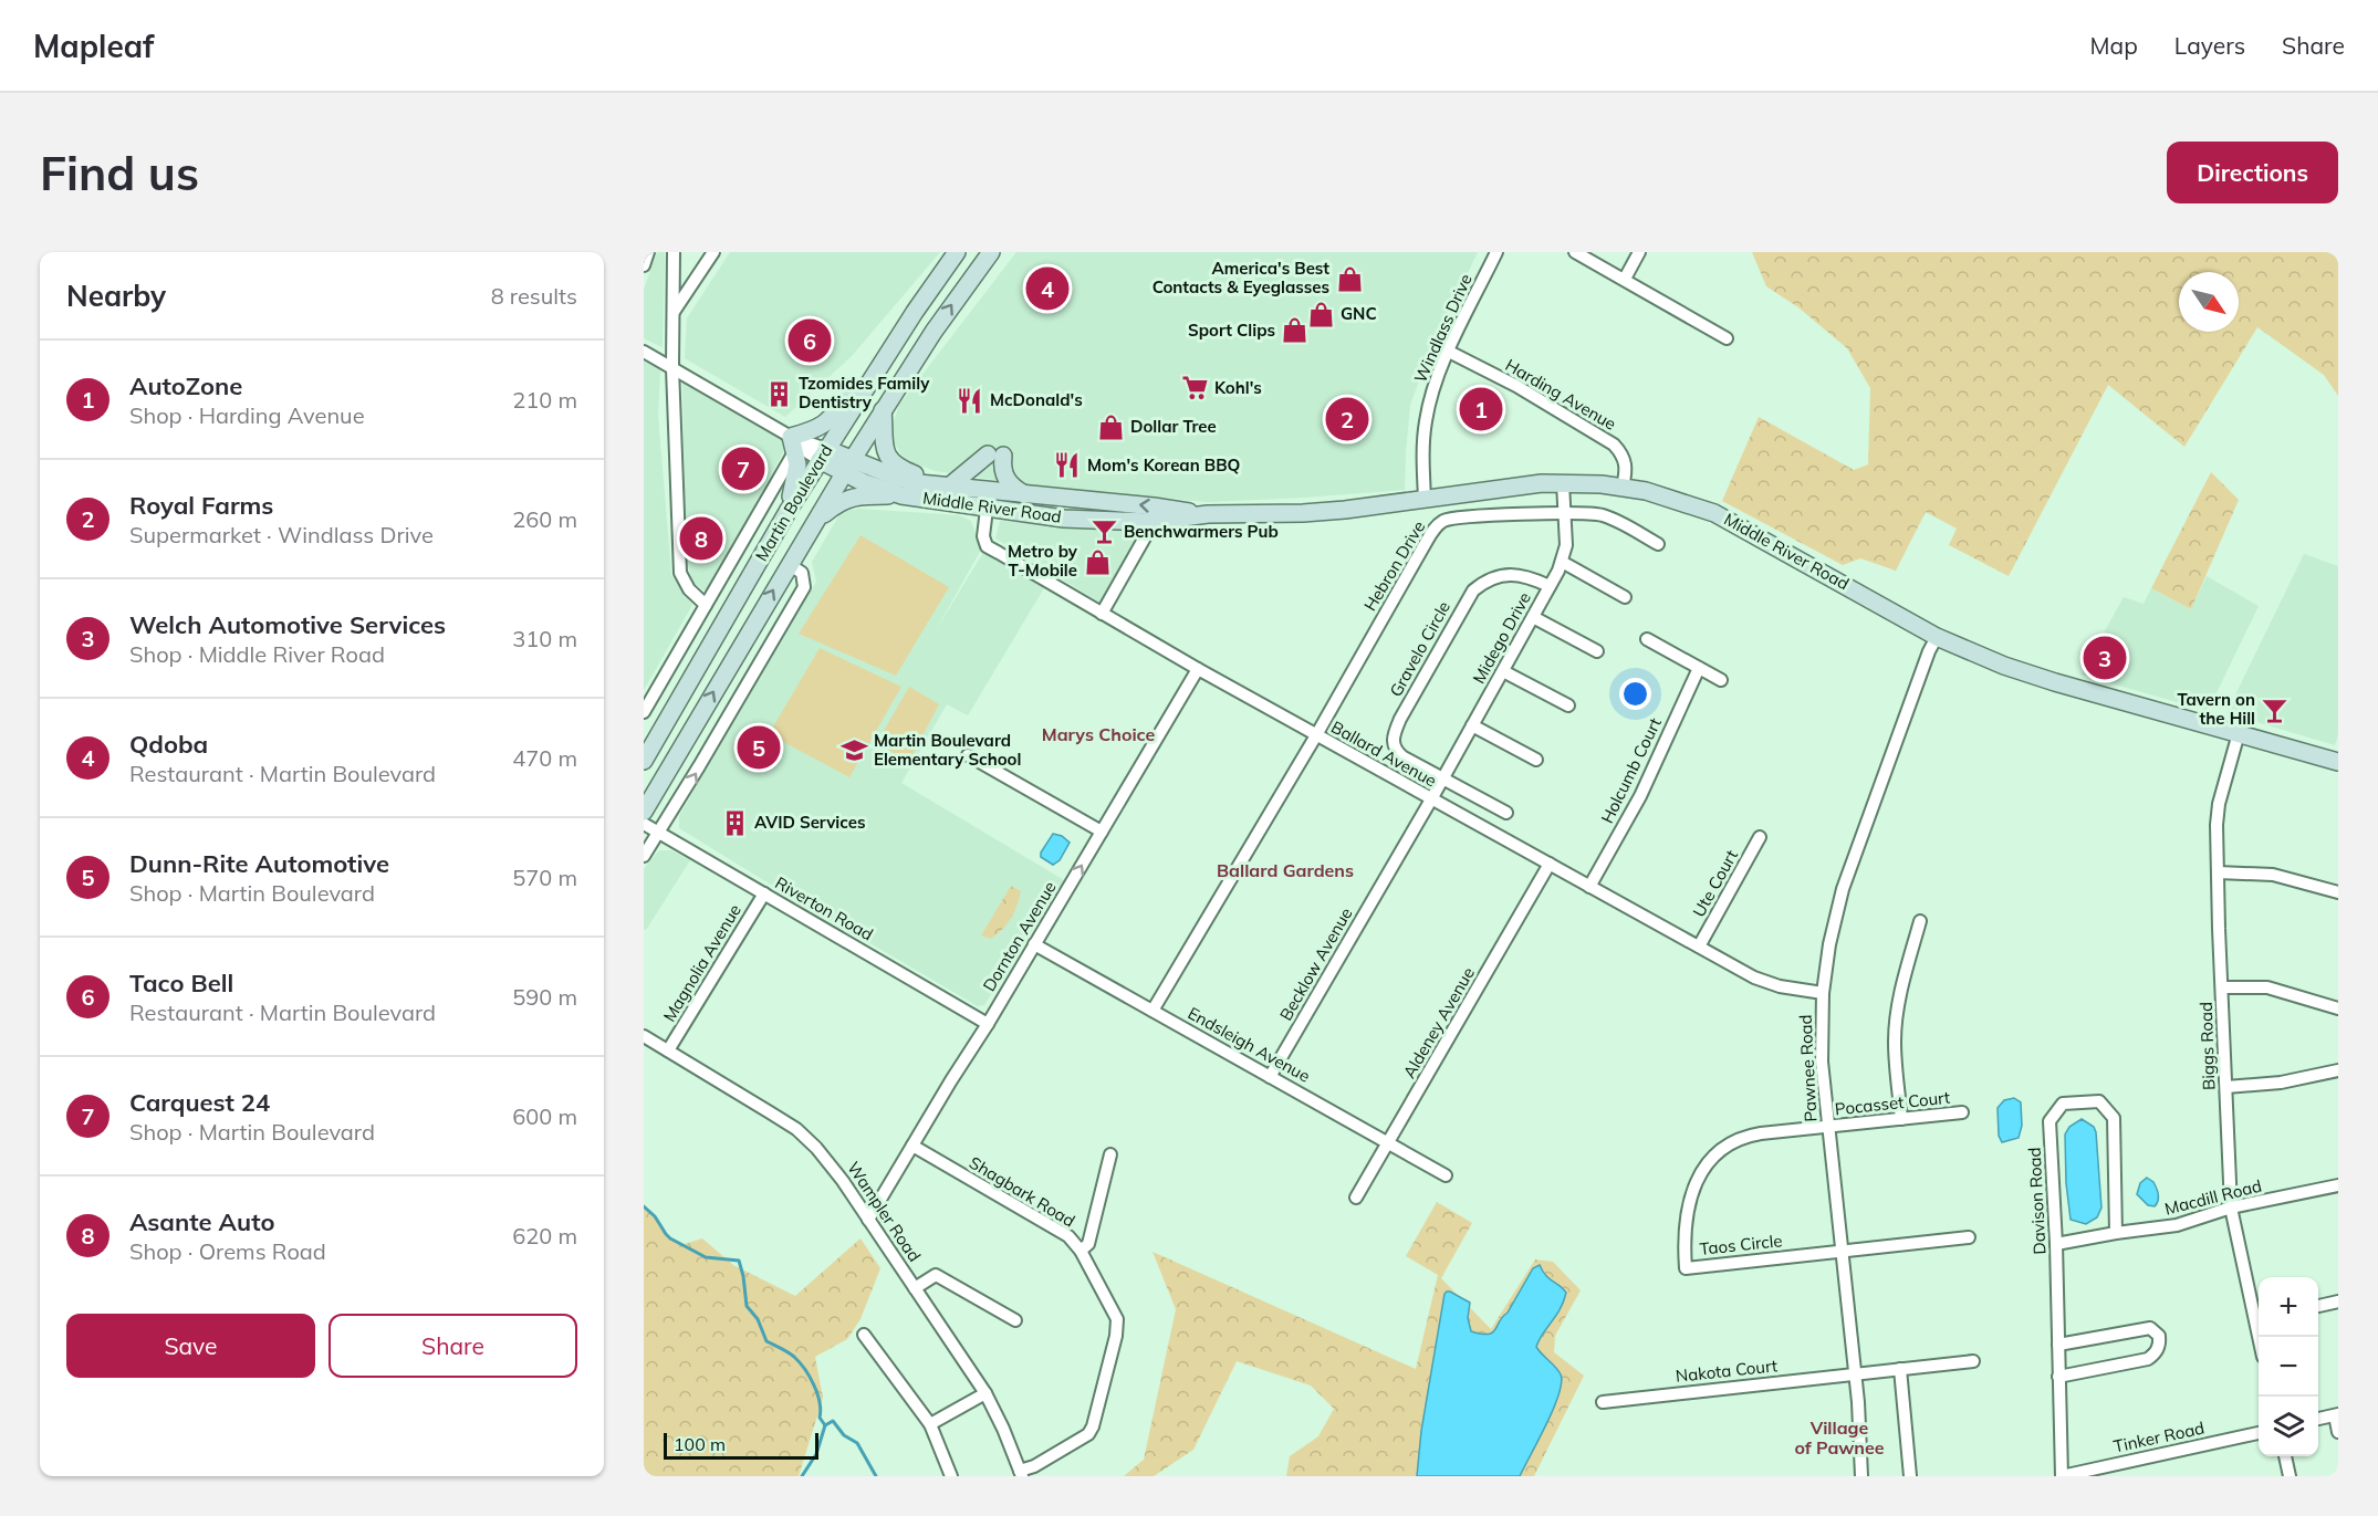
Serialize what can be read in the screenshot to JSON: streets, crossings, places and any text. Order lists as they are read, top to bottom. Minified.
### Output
{"streets":{"street":["Windlass Drive","Harding Avenue","Martin Boulevard","Middle River Road","Hebron Drive","Midego Drive","Gravelo Circle","Ballard Avenue","Holcumb Court","Ute Court","Riverton Road","Dornton Avenue","Magnolia Avenue","Becklow Avenue","Aldeney Avenue","Endsleigh Avenue","Biggs Road","Pawnee Road","Pocasset Court","Shagbark Road","Macdill Road","Davison Road","Wampler Road","Taos Circle","Nakota Court","Tinker Road"]},"crossings":[["Windlass Drive","Harding Avenue"],["Windlass Drive","Middle River Road"],["Harding Avenue","Middle River Road"],["Martin Boulevard","Middle River Road"],["Martin Boulevard","Riverton Road"],["Middle River Road","Midego Drive"],["Middle River Road","Ballard Avenue"],["Middle River Road","Biggs Road"],["Middle River Road","Pawnee Road"],["Hebron Drive","Midego Drive"],["Hebron Drive","Ballard Avenue"],["Hebron Drive","Endsleigh Avenue"],["Midego Drive","Gravelo Circle"],["Midego Drive","Ballard Avenue"],["Midego Drive","Becklow Avenue"],["Ballard Avenue","Holcumb Court"],["Ballard Avenue","Ute Court"],["Ballard Avenue","Dornton Avenue"],["Ballard Avenue","Becklow Avenue"],["Ballard Avenue","Aldeney Avenue"],["Ballard Avenue","Pawnee Road"],["Riverton Road","Dornton Avenue"],["Riverton Road","Magnolia Avenue"],["Dornton Avenue","Endsleigh Avenue"],["Dornton Avenue","Shagbark Road"],["Dornton Avenue","Wampler Road"],["Magnolia Avenue","Wampler Road"],["Becklow Avenue","Endsleigh Avenue"],["Aldeney Avenue","Endsleigh Avenue"],["Biggs Road","Macdill Road"],["Pawnee Road","Pocasset Court"],["Pawnee Road","Taos Circle"],["Pawnee Road","Nakota Court"],["Pocasset Court","Taos Circle"],["Shagbark Road","Wampler Road"],["Macdill Road","Davison Road"],["Davison Road","Tinker Road"]],"districts":["Marys Choice","Ballard Gardens","Village of Pawnee"],"places":{"shop":["America's Best Contacts & Eyeglasses","GNC","Sport Clips","Dollar Tree","Metro by T-Mobile"],"supermarket":["Kohl's"],"building":["Tzomides Family Dentistry","AVID Services"],"restaurant":["McDonald's","Mom's Korean BBQ"],"bar":["Benchwarmers Pub","Tavern on the Hill"],"school or university":["Martin Boulevard Elementary School"]},"scale_bar":"100 m","north":"bottom right","page":{"header":"Mapleaf","nav":["Map","Layers","Share"],"buttons":["Directions",["Save","Share"]],"title":"Find us","heading":["Nearby","8 results"],"pins":["4","6","1","2","7","8","3","5"],"list":[{"mark":"1","name":"AutoZone","note":"Shop · Harding Avenue","value":"210 m"},{"mark":"2","name":"Royal Farms","note":"Supermarket · Windlass Drive","value":"260 m"},{"mark":"3","name":"Welch Automotive Services","note":"Shop · Middle River Road","value":"310 m"},{"mark":"4","name":"Qdoba","note":"Restaurant · Martin Boulevard","value":"470 m"},{"mark":"5","name":"Dunn-Rite Automotive","note":"Shop · Martin Boulevard","value":"570 m"},{"mark":"6","name":"Taco Bell","note":"Restaurant · Martin Boulevard","value":"590 m"},{"mark":"7","name":"Carquest 24","note":"Shop · Martin Boulevard","value":"600 m"},{"mark":"8","name":"Asante Auto","note":"Shop · Orems Road","value":"620 m"}],"map_buttons":["+","−"],"scale":"100 m"}}
